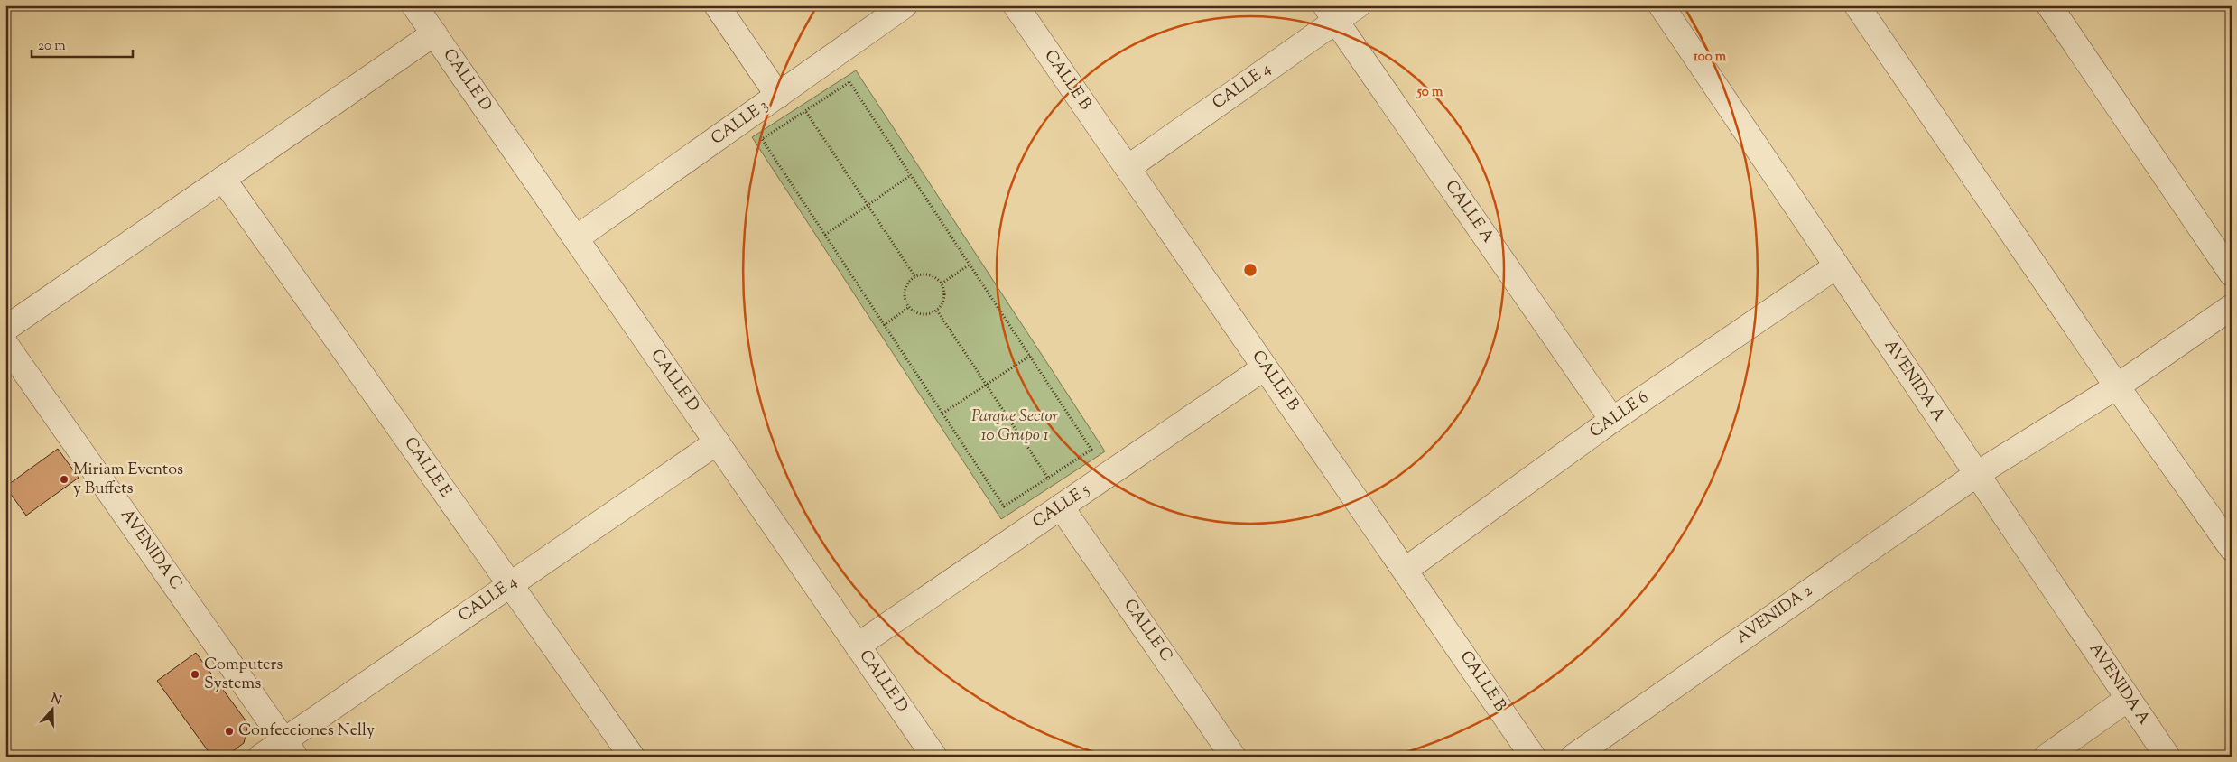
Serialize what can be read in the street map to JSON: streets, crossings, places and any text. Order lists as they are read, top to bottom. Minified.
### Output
{"streets":{"street":["CALLE D","CALLE B","CALLE 4","CALLE 3","CALLE A","AVENIDA A","CALLE 6","CALLE E","CALLE 5","AVENIDA C","AVENIDA 2","CALLE C"]},"crossings":[["CALLE D","CALLE 4"],["CALLE D","CALLE 3"],["CALLE D","CALLE 5"],["CALLE B","CALLE 4"],["CALLE B","CALLE 6"],["CALLE B","CALLE 5"],["CALLE 4","CALLE A"],["CALLE 4","CALLE E"],["CALLE 4","AVENIDA C"],["CALLE A","CALLE 6"],["AVENIDA A","CALLE 6"],["AVENIDA A","AVENIDA 2"],["CALLE 5","CALLE C"]],"parks":["Parque Sector 10 Grupo 1"],"places":["Miriam Eventos y Buffets","Computers Systems","Confecciones Nelly"],"scale_bar":"20 m","north":"top","rings":["100 m","50 m"]}
